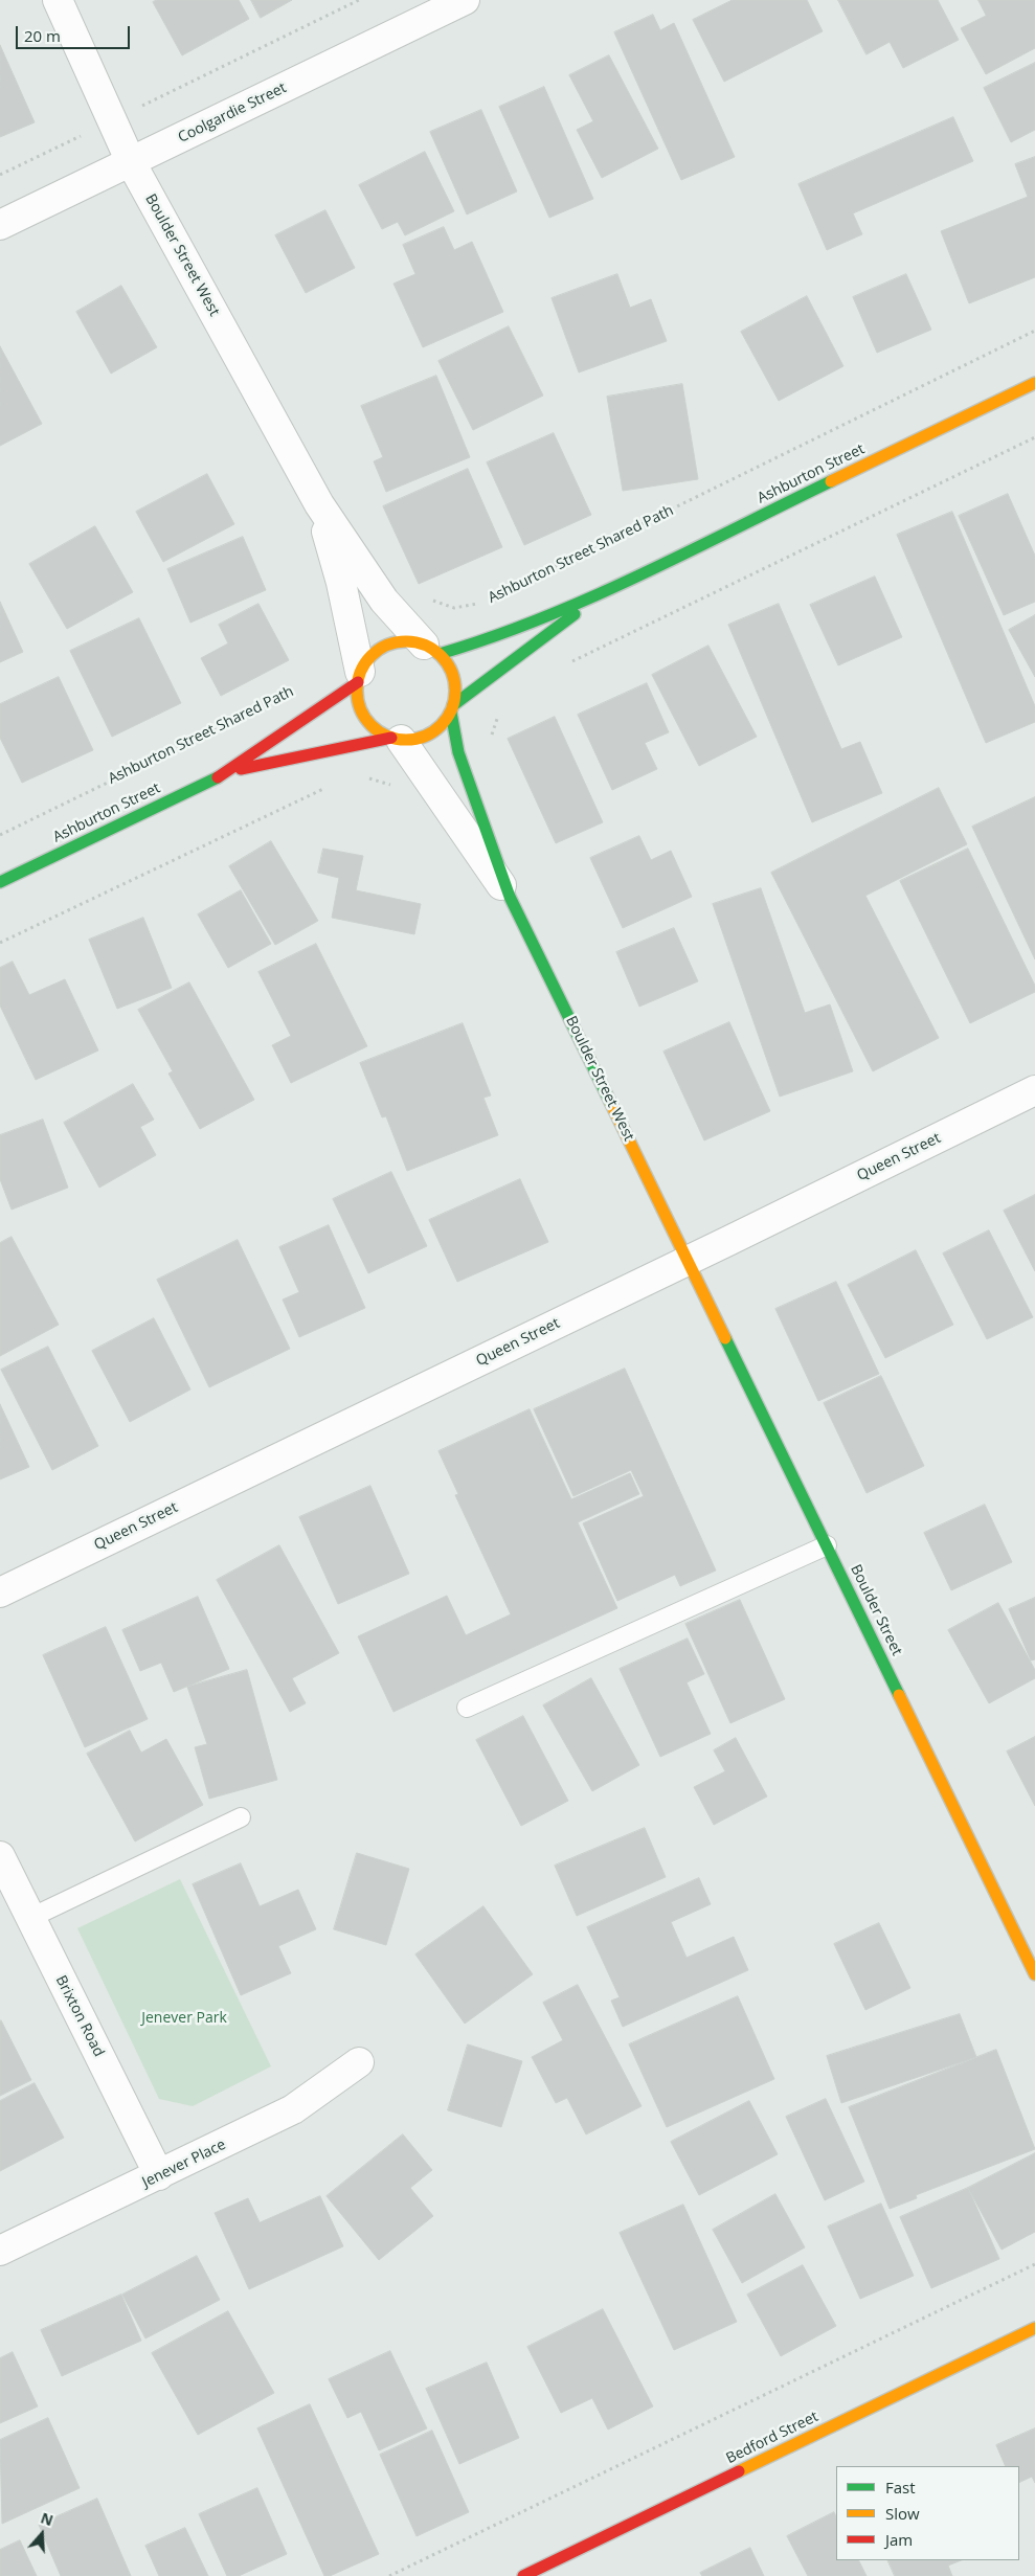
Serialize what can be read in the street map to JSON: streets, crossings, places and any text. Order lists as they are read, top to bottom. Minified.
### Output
{"streets":{"street":["Coolgardie Street","Boulder Street West","Ashburton Street","Queen Street","Boulder Street","Brixton Road","Jenever Place","Bedford Street"],"path":["Ashburton Street Shared Path"]},"crossings":[["Coolgardie Street","Boulder Street West"],["Boulder Street West","Ashburton Street"],["Boulder Street West","Queen Street"],["Boulder Street West","Boulder Street"],["Queen Street","Boulder Street"],["Brixton Road","Jenever Place"]],"parks":["Jenever Park"],"legend":["Fast","Slow","Jam"],"scale_bar":"20 m","north":"top"}
